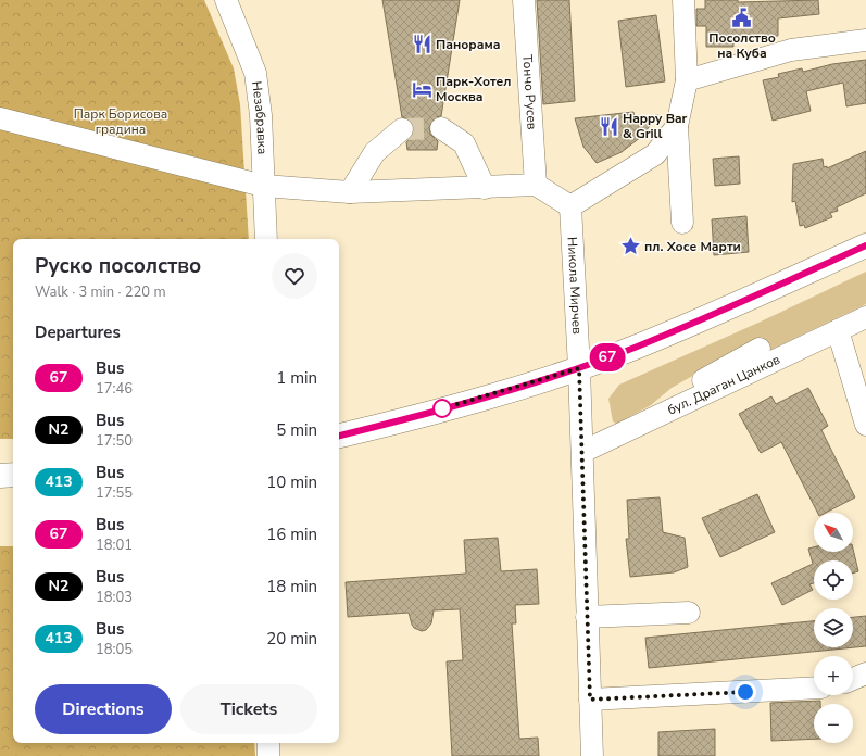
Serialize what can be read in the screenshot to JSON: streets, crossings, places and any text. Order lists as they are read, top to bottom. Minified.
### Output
{"streets":{"street":["Тончо Русев","Незабравка","Никола Мирчев","бул. Драган Цанков"]},"crossings":[["Никола Мирчев","бул. Драган Цанков"]],"parks":["Парк Борисова градина"],"places":{"public building":["Посолство на Куба"],"restaurant":["Панорама","Happy Bar & Grill"],"hotel":["Парк-Хотел Москва"],"place":["пл. Хосе Марти"]},"lines":["bus line 67"],"north":"top left","page":{"on_map":"67","heading":[["Руско посолство","Walk · 3 min · 220 m"],"Departures"],"list":[{"mark":"67","name":"Bus","note":"17:46","value":"1 min"},{"mark":"N2","name":"Bus","note":"17:50","value":"5 min"},{"mark":"413","name":"Bus","note":"17:55","value":"10 min"},{"mark":"67","name":"Bus","note":"18:01","value":"16 min"},{"mark":"N2","name":"Bus","note":"18:03","value":"18 min"},{"mark":"413","name":"Bus","note":"18:05","value":"20 min"}],"map_buttons":["+","−"],"buttons":["Directions","Tickets"]}}
